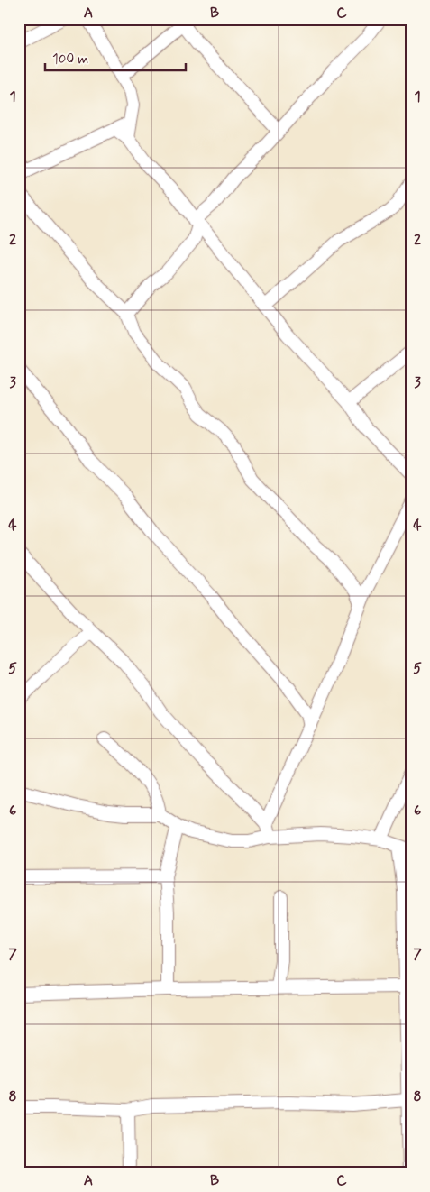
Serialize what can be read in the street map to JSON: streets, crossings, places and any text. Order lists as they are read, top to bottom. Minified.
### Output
{"scale_bar":"100 m","grid":{"columns":["A","B","C"],"rows":["1","2","3","4","5","6","7","8"]}}
